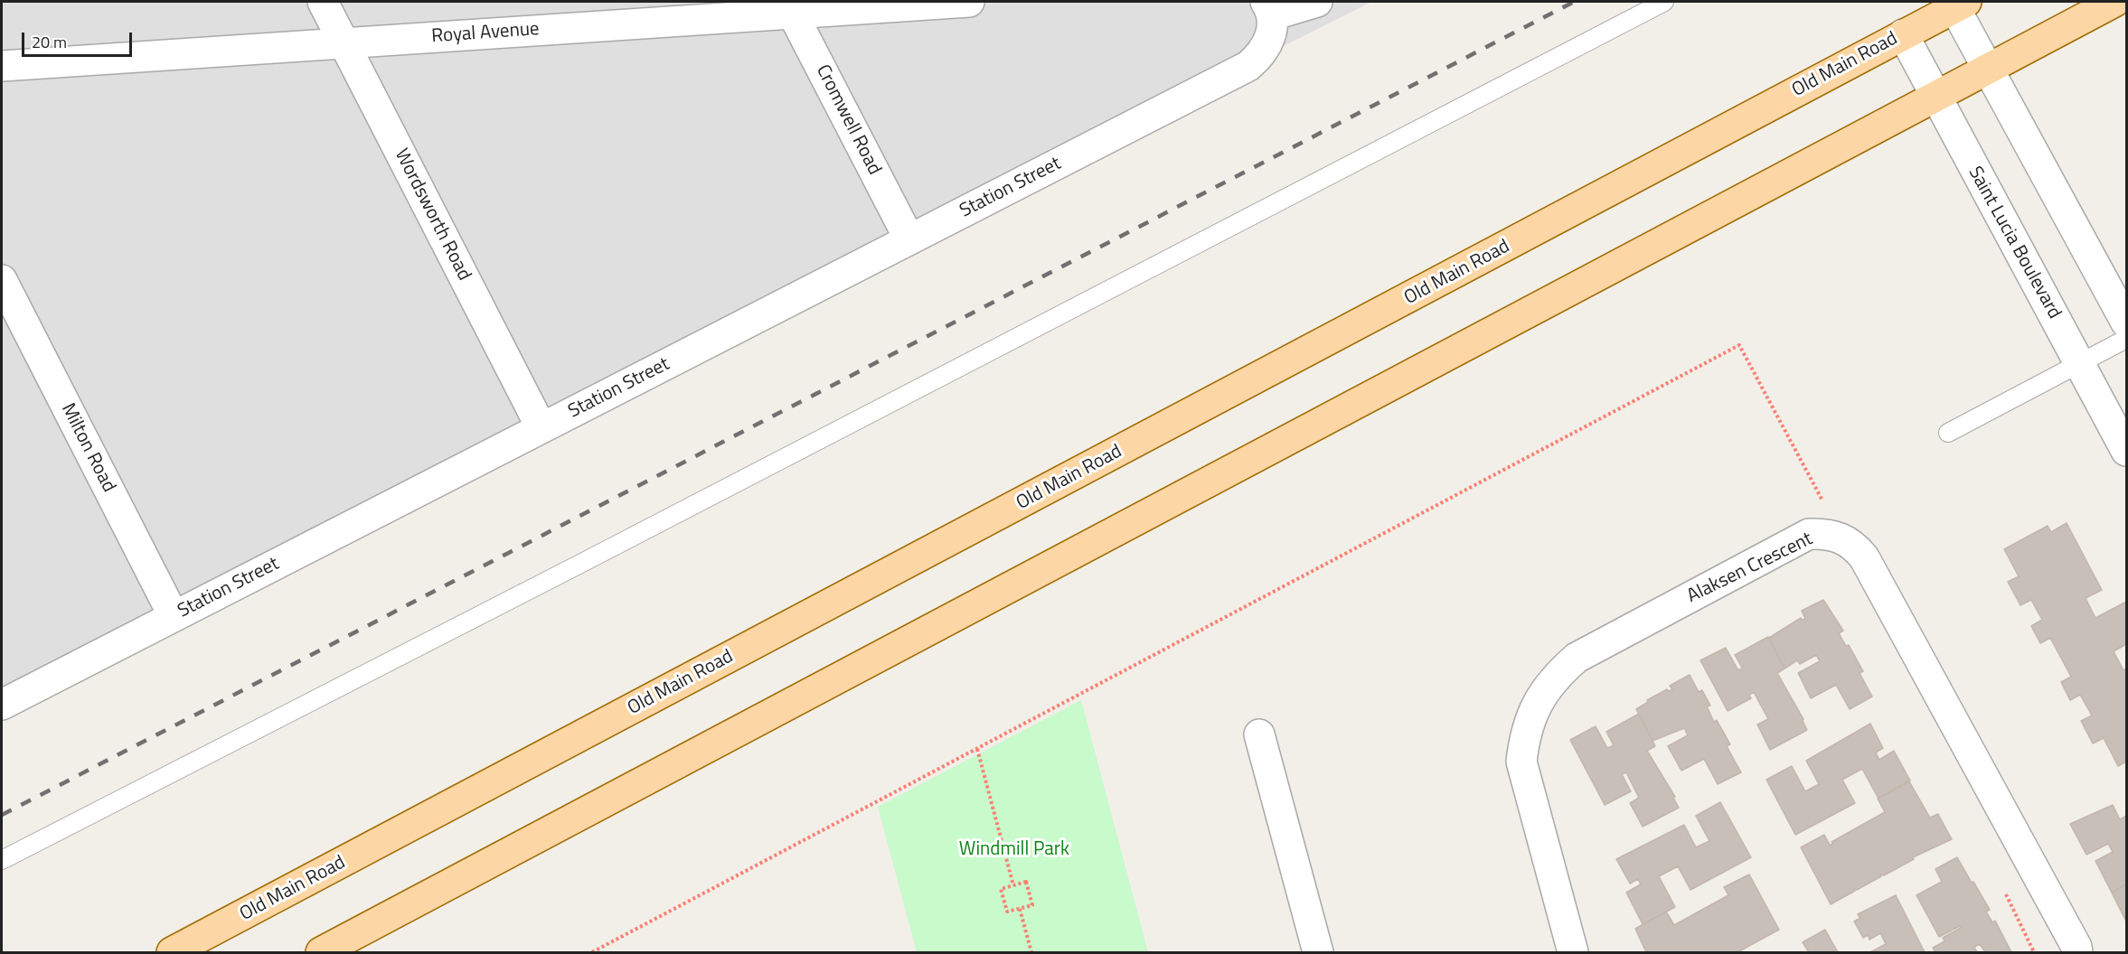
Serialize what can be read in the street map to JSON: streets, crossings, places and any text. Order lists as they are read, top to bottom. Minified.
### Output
{"streets":{"main road":["Old Main Road"],"street":["Royal Avenue","Cromwell Road","Station Street","Wordsworth Road","Saint Lucia Boulevard","Milton Road","Alaksen Crescent"]},"crossings":[["Royal Avenue","Cromwell Road"],["Royal Avenue","Wordsworth Road"],["Old Main Road","Saint Lucia Boulevard"],["Cromwell Road","Station Street"],["Station Street","Wordsworth Road"],["Station Street","Milton Road"]],"parks":["Windmill Park"],"scale_bar":"20 m"}
